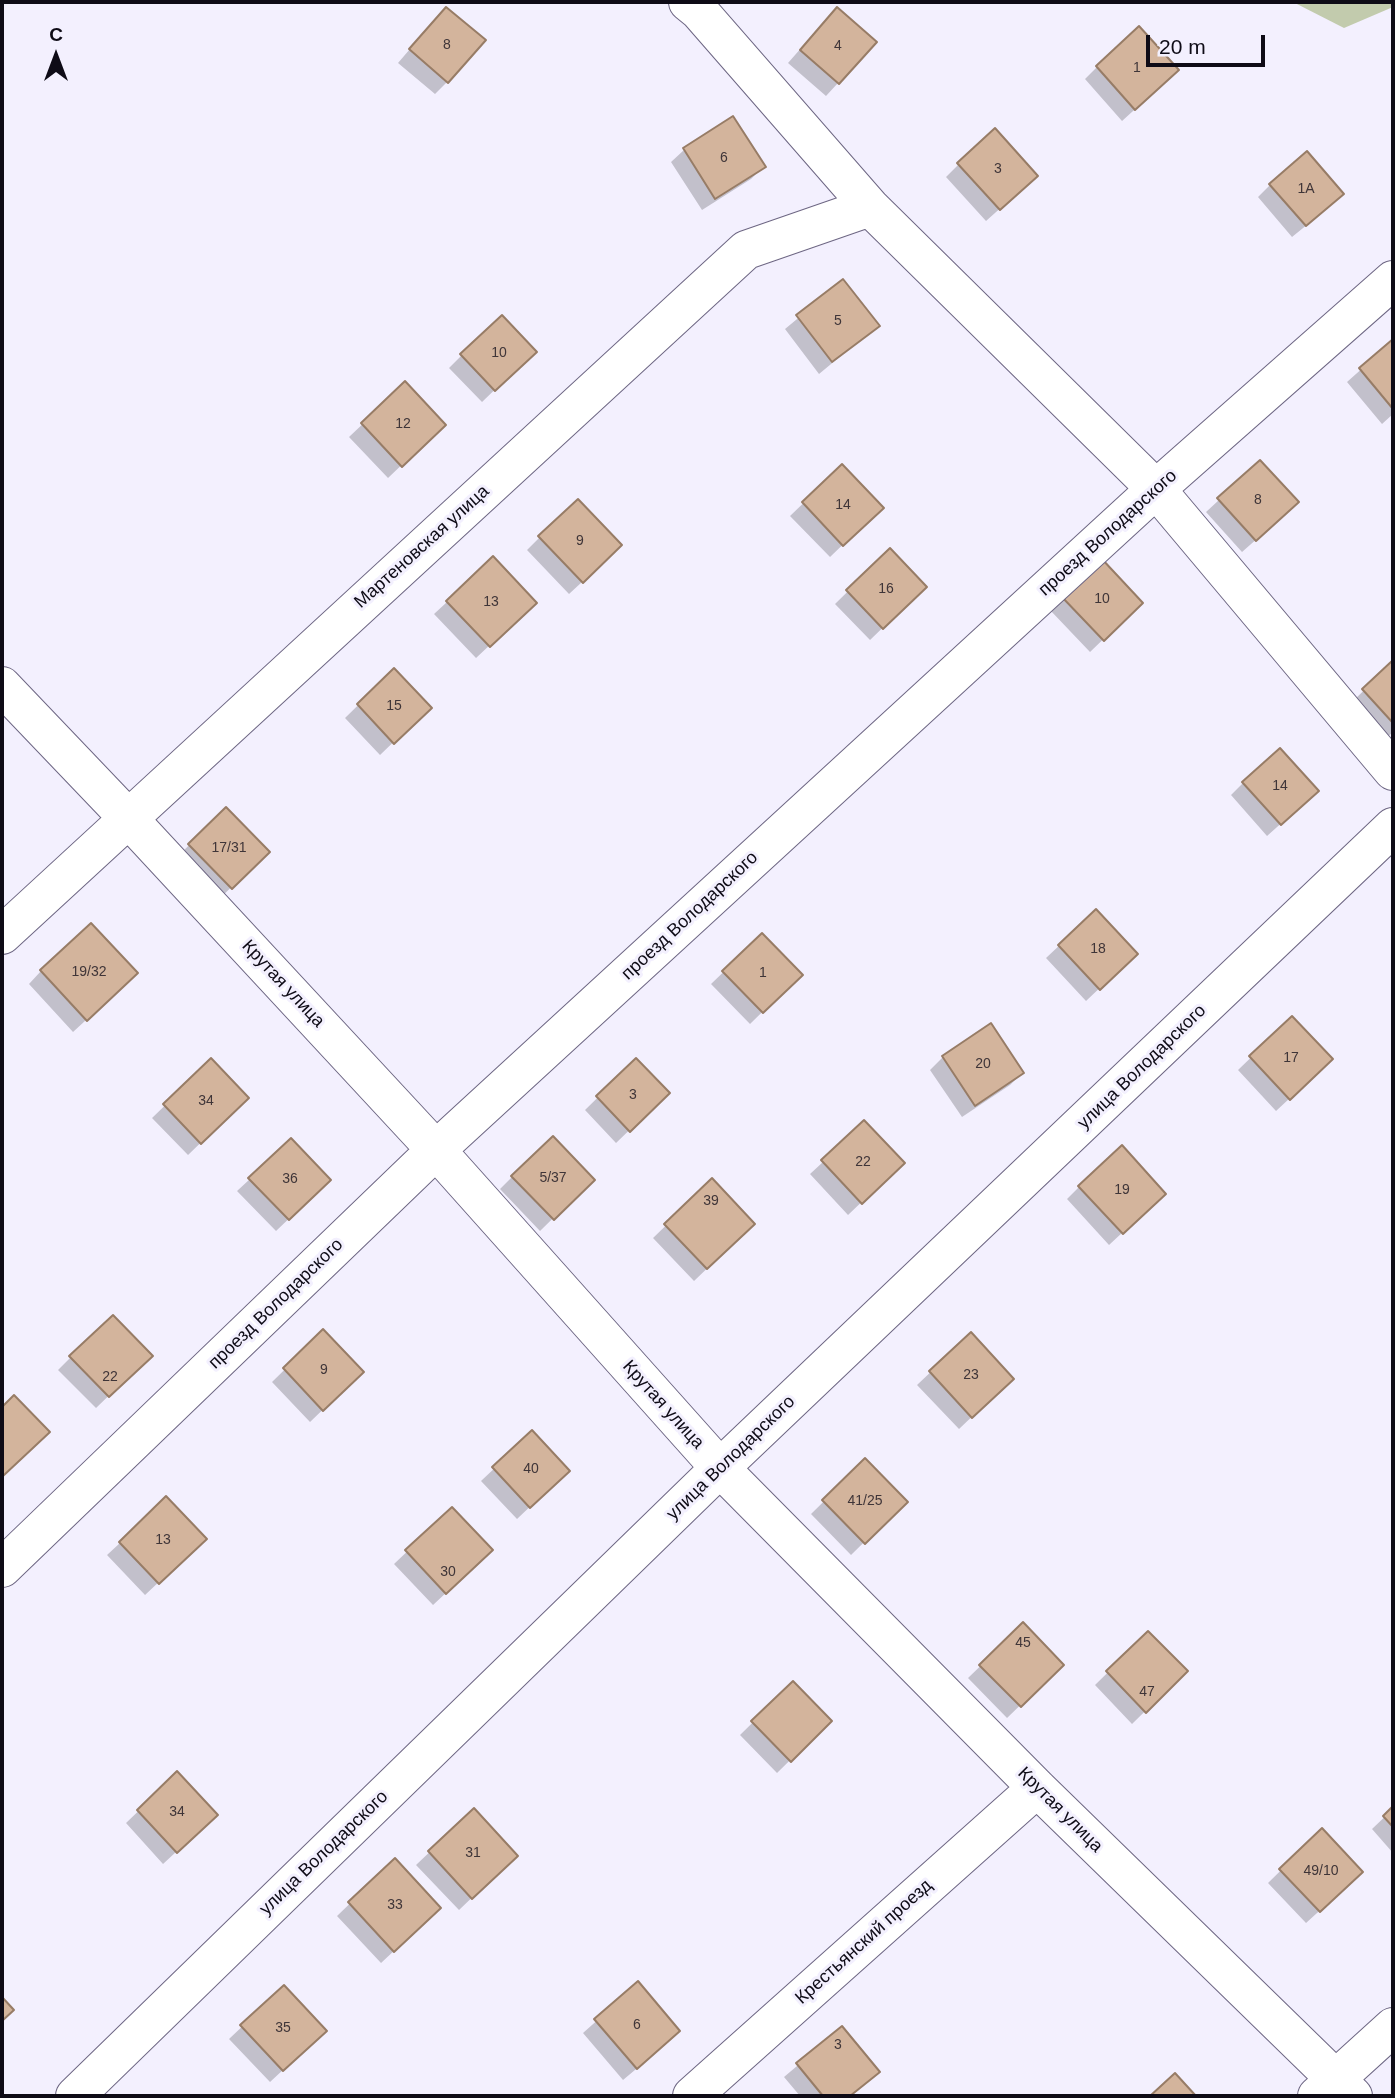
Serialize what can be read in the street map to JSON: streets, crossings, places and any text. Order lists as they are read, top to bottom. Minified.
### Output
{"streets":{"street":["проезд Володарского","Мартеновская улица","Крутая улица","улица Володарского","Крестьянский проезд"]},"crossings":[["проезд Володарского","Крутая улица"],["Мартеновская улица","Крутая улица"],["Крутая улица","улица Володарского"],["Крутая улица","Крестьянский проезд"]],"house_numbers":["8","4","1","6","3","1А","5","10","12","8","14","9","16","10","13","15","14","17/31","18","19/32","1","17","20","3","34","22","5/37","36","19","39","9","23","22","40","41/25","13","30","45","47","34","31","49/10","33","6","35","3"],"scale_bar":"20 m","north":"top"}
